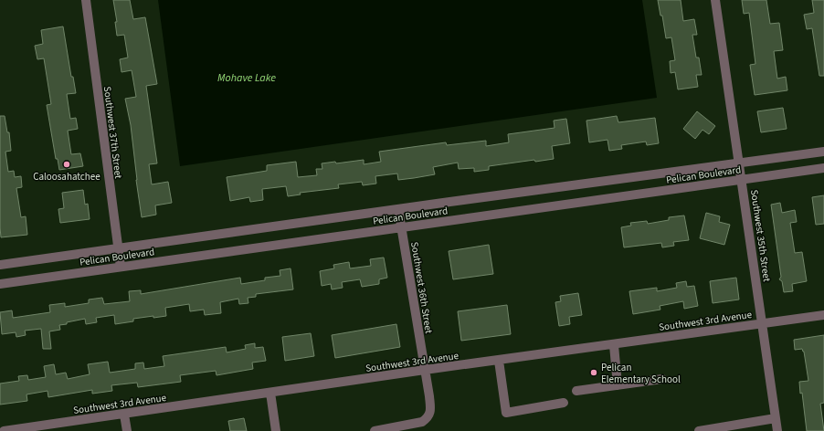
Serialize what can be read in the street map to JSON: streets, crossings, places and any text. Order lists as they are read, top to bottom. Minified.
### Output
{"streets":{"street":["Southwest 37th Street","Pelican Boulevard","Southwest 35th Street","Southwest 36th Street","Southwest 3rd Avenue"]},"crossings":[["Southwest 37th Street","Pelican Boulevard"],["Pelican Boulevard","Southwest 35th Street"],["Pelican Boulevard","Southwest 36th Street"],["Southwest 35th Street","Southwest 3rd Avenue"],["Southwest 36th Street","Southwest 3rd Avenue"]],"water":["Mohave Lake"],"places":["Caloosahatchee","Pelican Elementary School"]}
